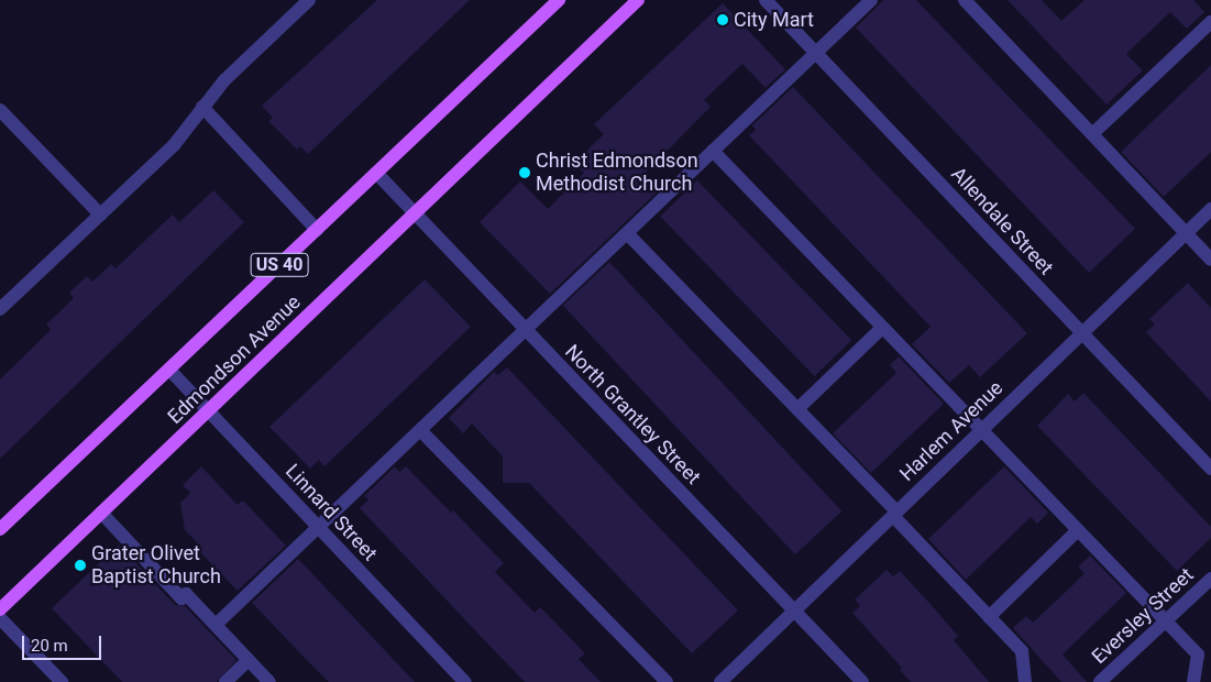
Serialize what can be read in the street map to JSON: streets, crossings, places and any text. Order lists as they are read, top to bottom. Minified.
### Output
{"streets":{"main road":["US 40","Edmondson Avenue"],"street":["Allendale Street","North Grantley Street","Harlem Avenue","Linnard Street","Eversley Street"]},"crossings":[["Allendale Street","Harlem Avenue"],["Edmondson Avenue","North Grantley Street"],["Edmondson Avenue","Linnard Street"],["North Grantley Street","Harlem Avenue"]],"places":["City Mart","Christ Edmondson Methodist Church","Grater Olivet Baptist Church"],"scale_bar":"20 m"}
